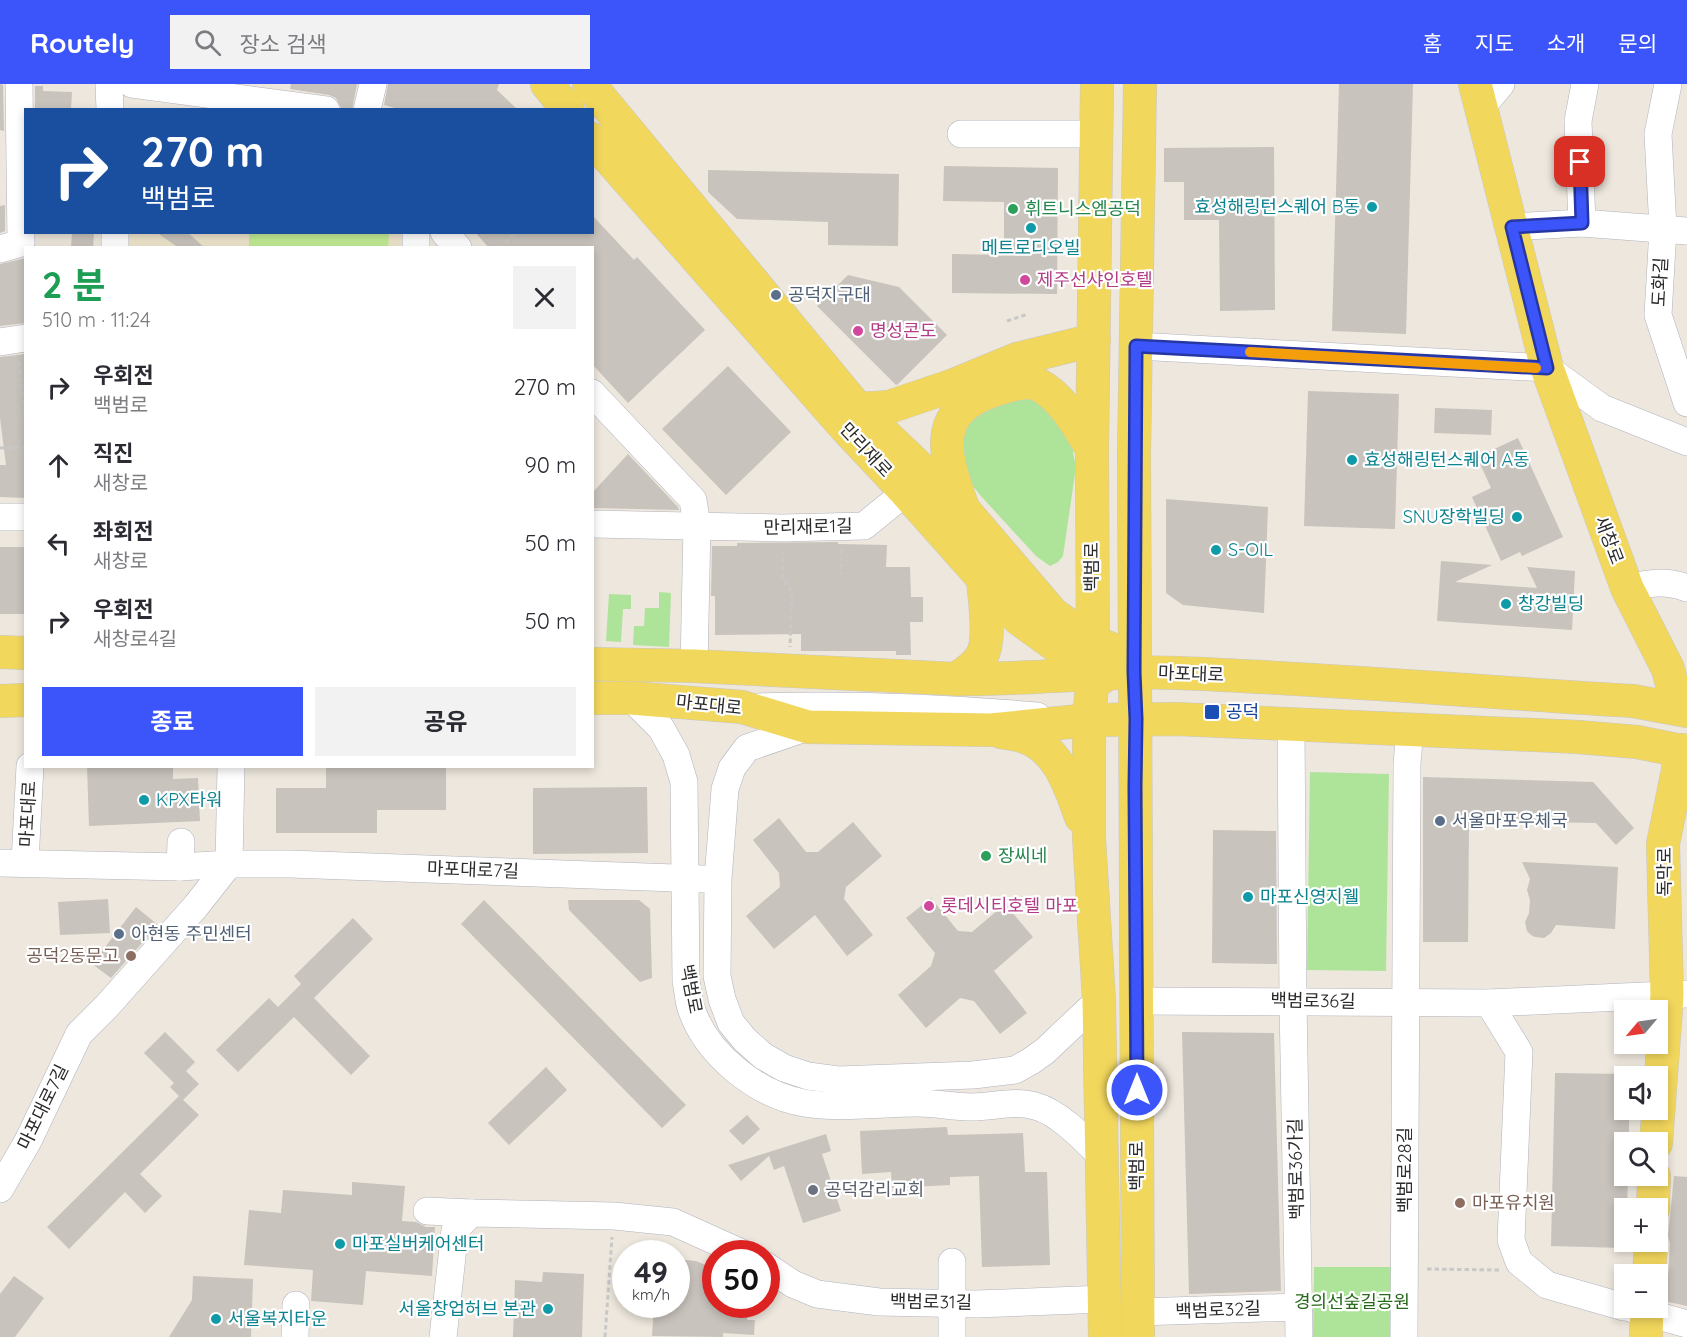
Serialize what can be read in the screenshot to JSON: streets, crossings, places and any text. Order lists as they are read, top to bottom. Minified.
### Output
{"streets":{"main road":["만리재로","새창로","백범로","마포대로","독막로"],"street":["도화길","만리재로1길","마포대로7길","백범로36길","백범로36가길","백범로28길","백범로31길","백범로32길"]},"crossings":[["만리재로","만리재로1길"],["만리재로","백범로"],["만리재로","마포대로"],["만리재로1길","마포대로"],["새창로","마포대로"],["백범로","마포대로"],["백범로","마포대로7길"],["백범로","백범로36길"],["백범로","백범로31길"],["백범로","백범로32길"],["마포대로","마포대로7길"],["마포대로","독막로"],["독막로","백범로36길"],["백범로36길","백범로36가길"],["백범로36길","백범로28길"],["백범로36가길","백범로32길"]],"parks":["경의선숲길공원"],"places":{"other":["효성해링턴스퀘어 B동","휘트니스엠공덕","메트로디오빌","제주선샤인호텔","공덕지구대","명성콘도","효성해링턴스퀘어 A동","SNU장학빌딩","S-OIL","창강빌딩","KPX타워","서울마포우체국","장씨네","마포신영지웰","롯데시티호텔 마포","아현동 주민센터","공덕2동문고","공덕감리교회","마포유치원","마포실버케어센터","서울창업허브 본관","서울복지타운"],"transit":["공덕"]},"north":"bottom left","page":{"header":"Routely","search":"장소 검색","nav":["홈","지도","소개","문의"],"turn":["270 m","백범로"],"heading":["2 분","510 m · 11:24"],"list":[{"name":"우회전","note":"백범로","value":"270 m"},{"name":"직진","note":"새창로","value":"90 m"},{"name":"좌회전","note":"새창로","value":"50 m"},{"name":"우회전","note":"새창로4길","value":"50 m"}],"buttons":["종료","공유"],"map_buttons":["+","−"],"speed":"49 km/h","limit":"50"}}
